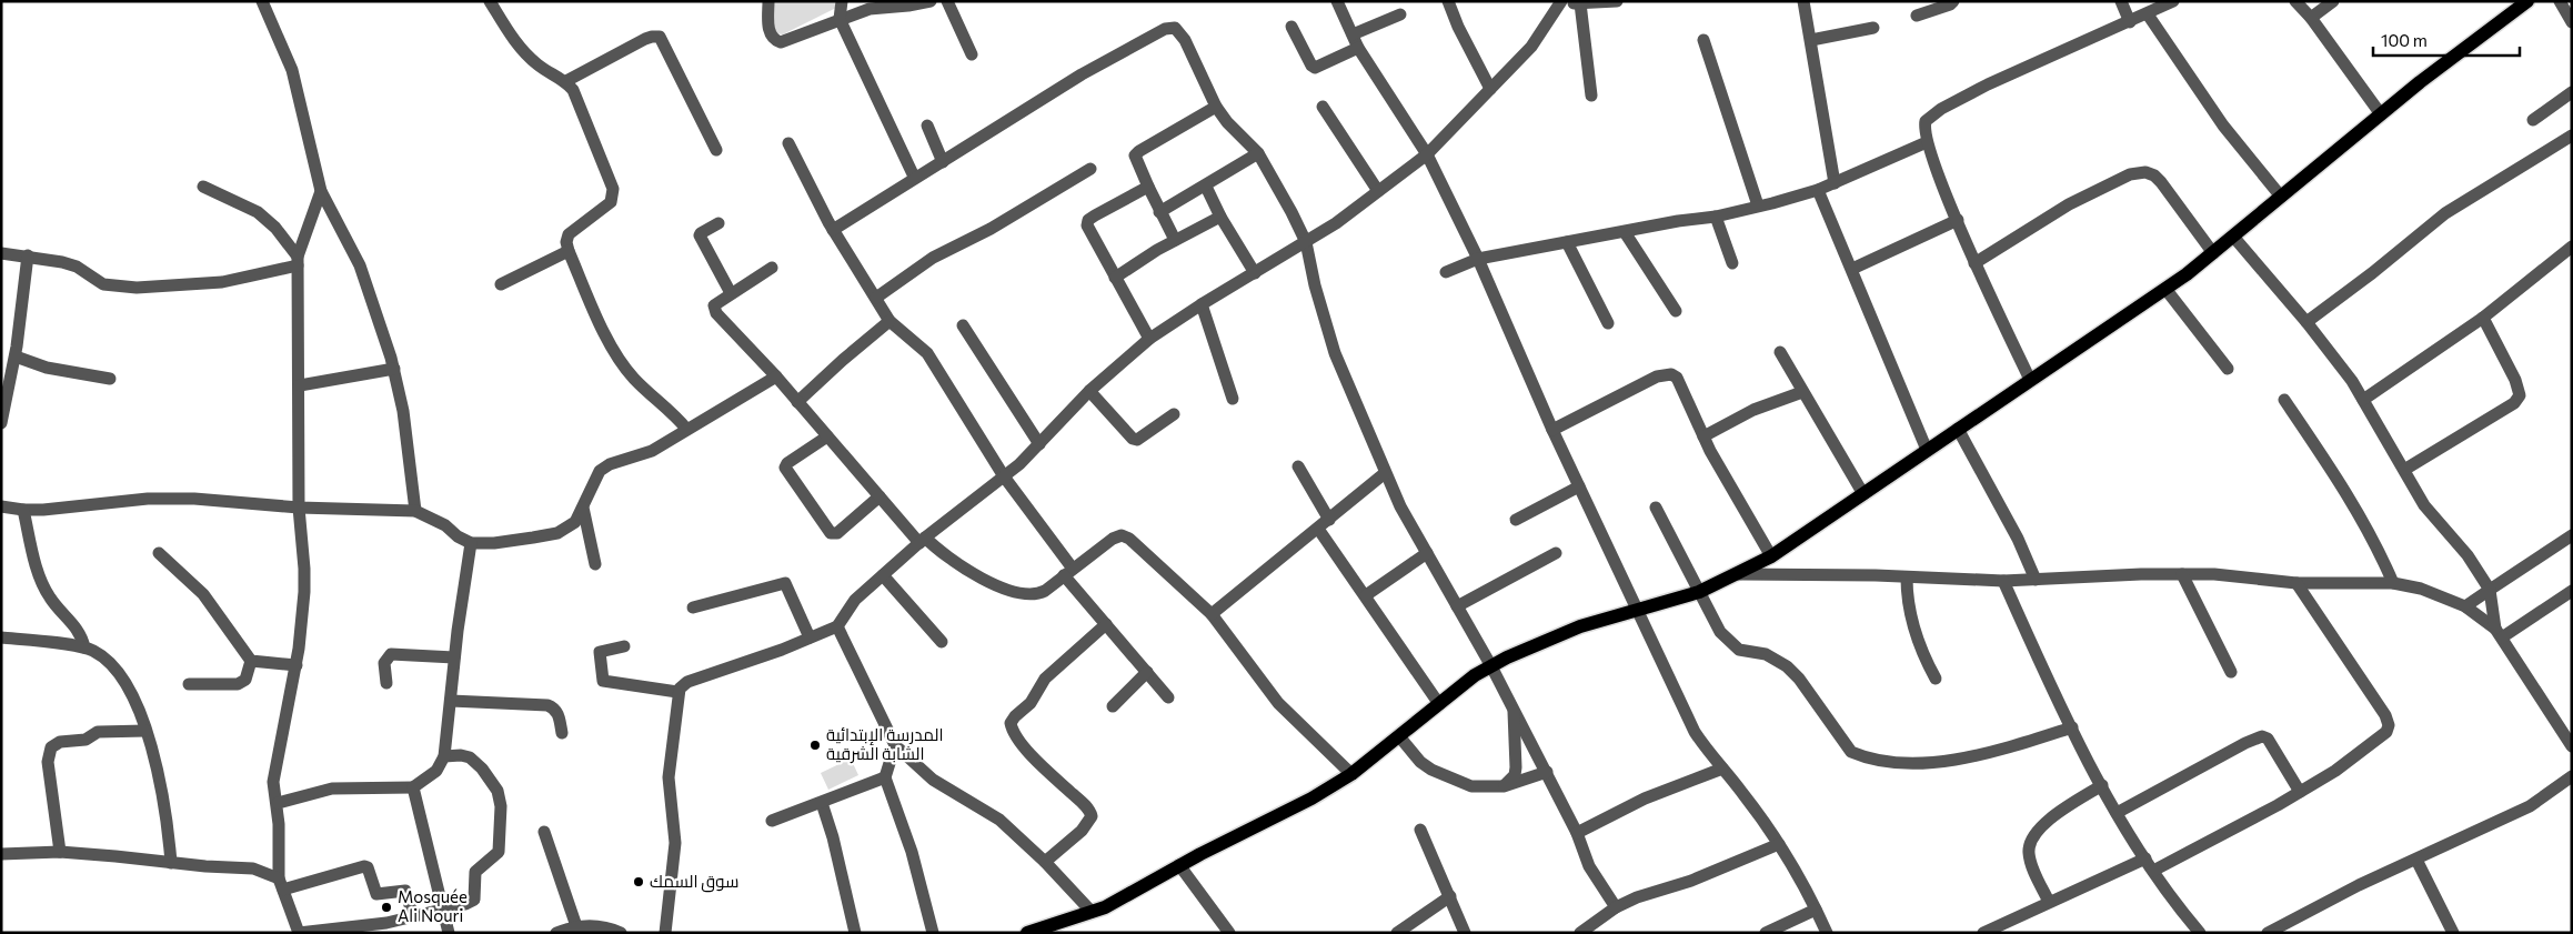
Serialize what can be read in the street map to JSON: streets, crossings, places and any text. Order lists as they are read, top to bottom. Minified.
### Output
{"places":["المدرسة الإبتدائية الشابة الشرقية","سوق السمك","Mosquée Ali Nouri"],"scale_bar":"100 m"}
